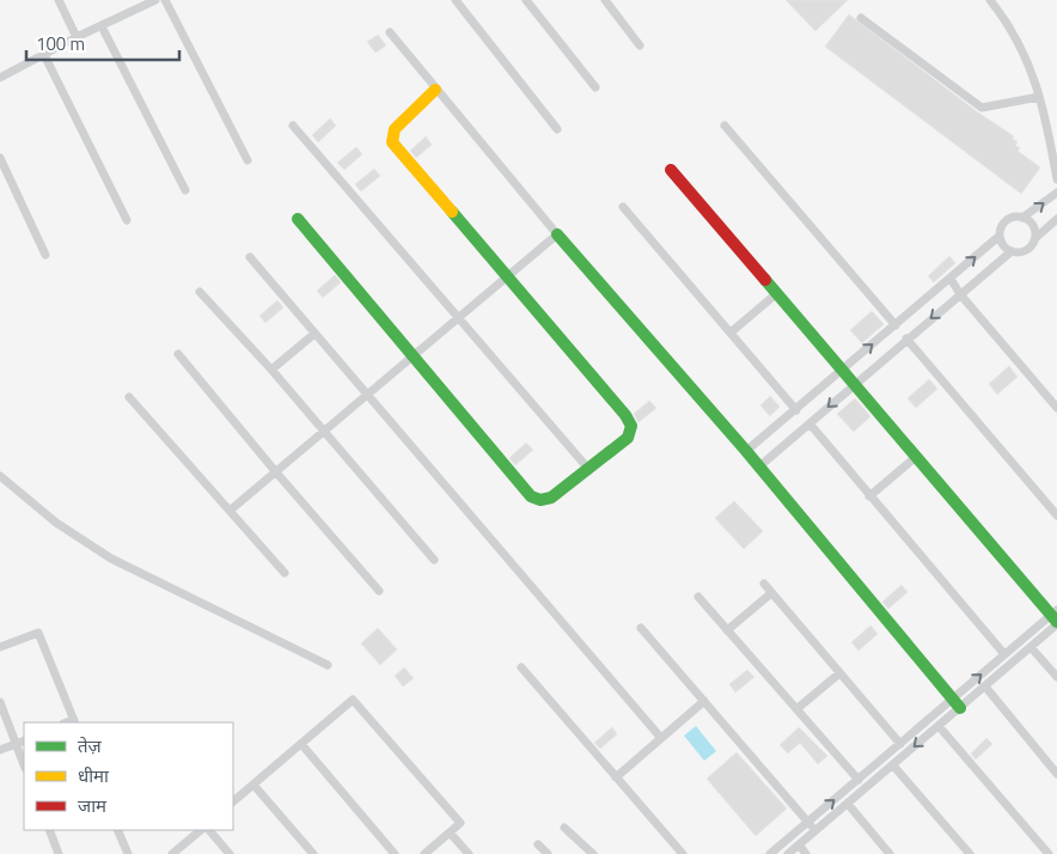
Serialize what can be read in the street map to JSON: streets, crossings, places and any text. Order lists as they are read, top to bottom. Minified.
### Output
{"legend":["तेज़","धीमा","जाम"],"scale_bar":"100 m"}
